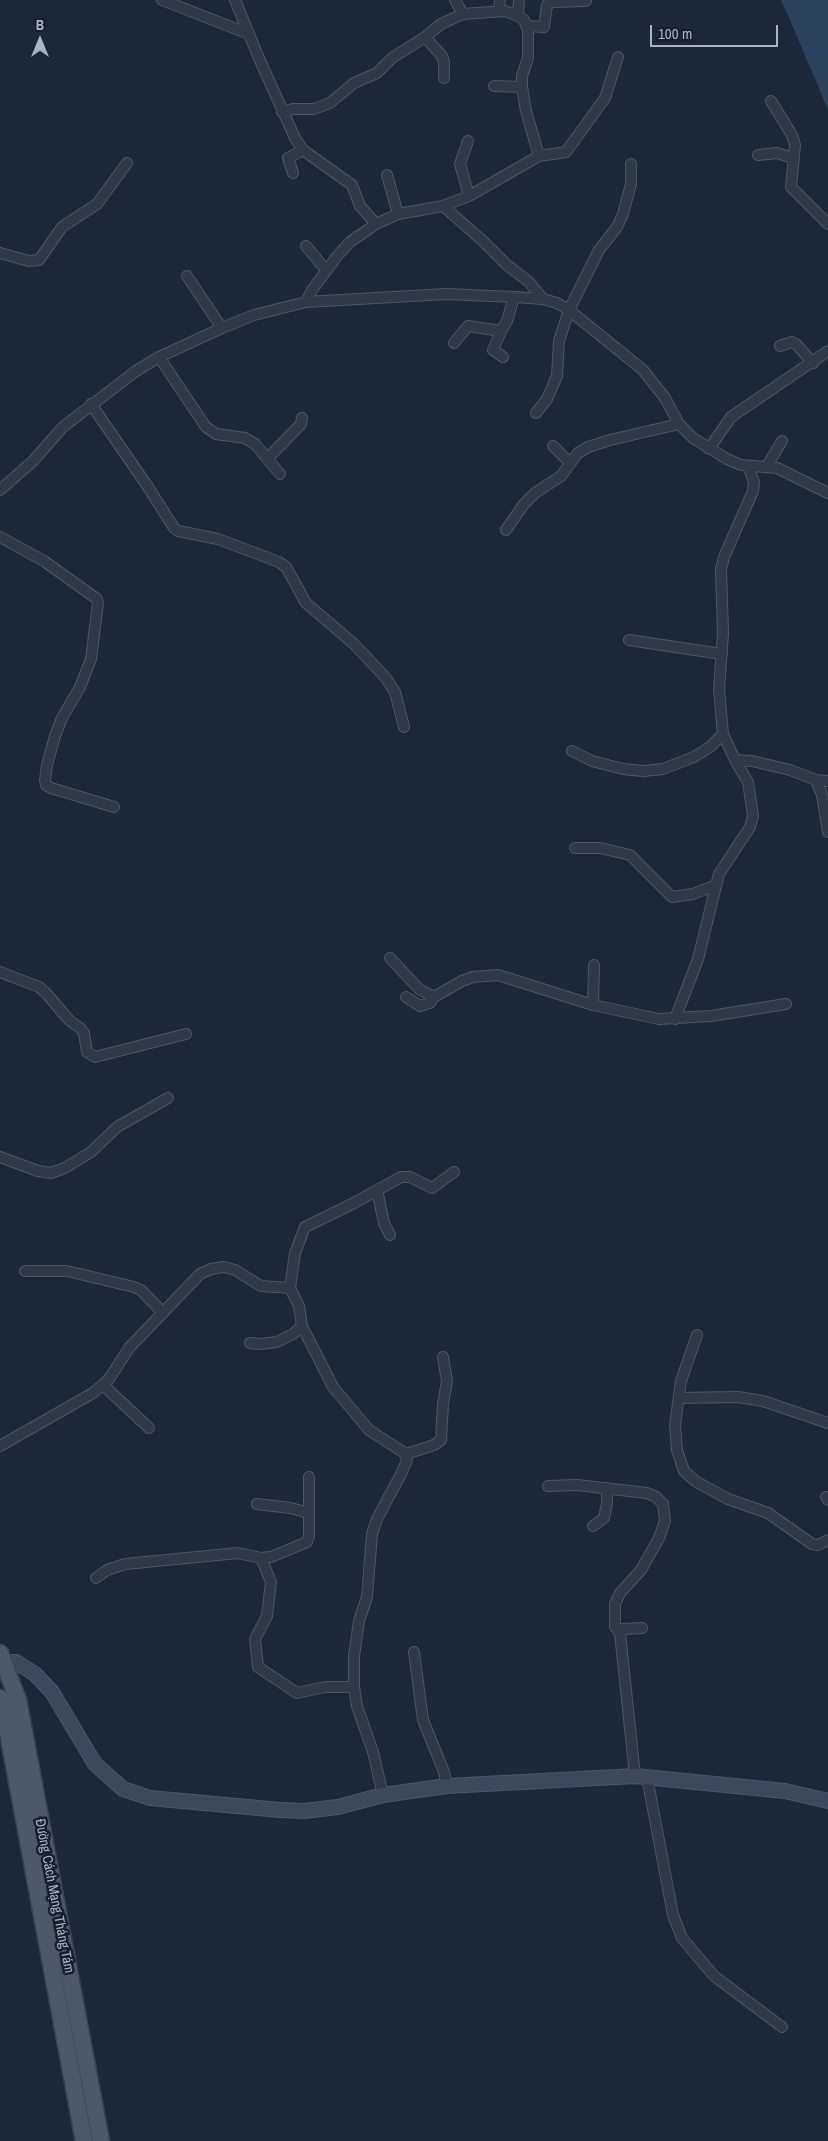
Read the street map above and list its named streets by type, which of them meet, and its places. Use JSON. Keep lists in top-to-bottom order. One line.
{"streets":{"main road":["Đường Cách Mạng Tháng Tám"]},"scale_bar":"100 m","north":"top"}
